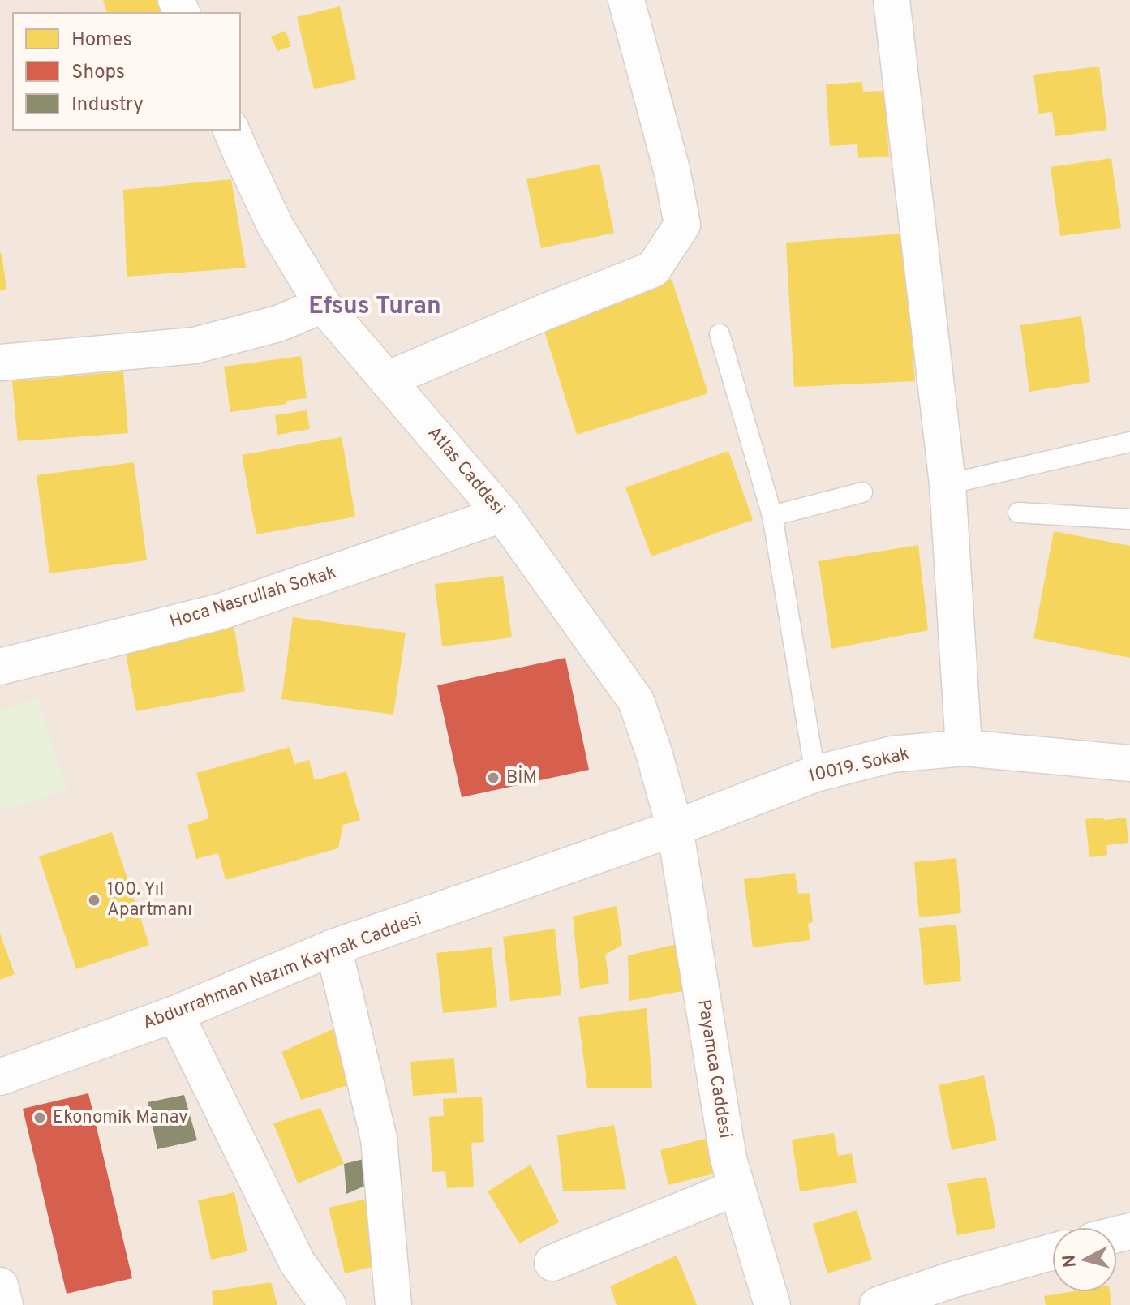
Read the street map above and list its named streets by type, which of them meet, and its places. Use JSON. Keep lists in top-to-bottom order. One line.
{"streets":{"street":["Atlas Caddesi","Hoca Nasrullah Sokak","10019. Sokak","Abdurrahman Nazım Kaynak Caddesi","Payamca Caddesi"]},"crossings":[["Atlas Caddesi","Hoca Nasrullah Sokak"],["Atlas Caddesi","10019. Sokak"],["Atlas Caddesi","Abdurrahman Nazım Kaynak Caddesi"],["Atlas Caddesi","Payamca Caddesi"],["10019. Sokak","Abdurrahman Nazım Kaynak Caddesi"],["10019. Sokak","Payamca Caddesi"],["Abdurrahman Nazım Kaynak Caddesi","Payamca Caddesi"]],"districts":["Efsus Turan"],"places":["BİM","100. Yıl Apartmanı","Ekonomik Manav"],"legend":["Homes","Shops","Industry"],"north":"left"}
